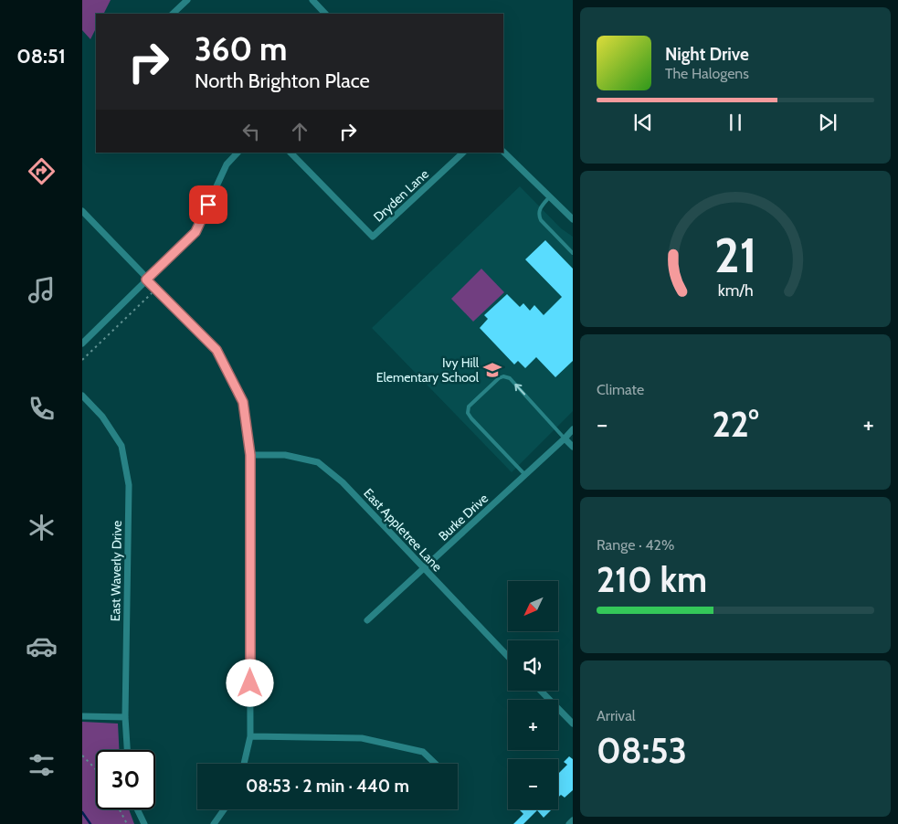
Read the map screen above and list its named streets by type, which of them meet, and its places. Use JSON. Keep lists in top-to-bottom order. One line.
{"streets":{"street":["Dryden Lane","Burke Drive","East Appletree Lane","East Waverly Drive"]},"crossings":[["Burke Drive","East Appletree Lane"]],"places":{"school or university":["Ivy Hill Elementary School"]},"north":"bottom left","page":{"tabs":"08:51","turn":["360 m","North Brighton Place"],"song":["Night Drive","The Halogens"],"tile":["Climate",["Range · 42%","210 km"],["Arrival","08:53"]],"heat":["−","22°","+"],"map_buttons":["+","−"],"limit":"30","trip":"08:53 · 2 min · 440 m","gauge":["21","km/h"]}}
